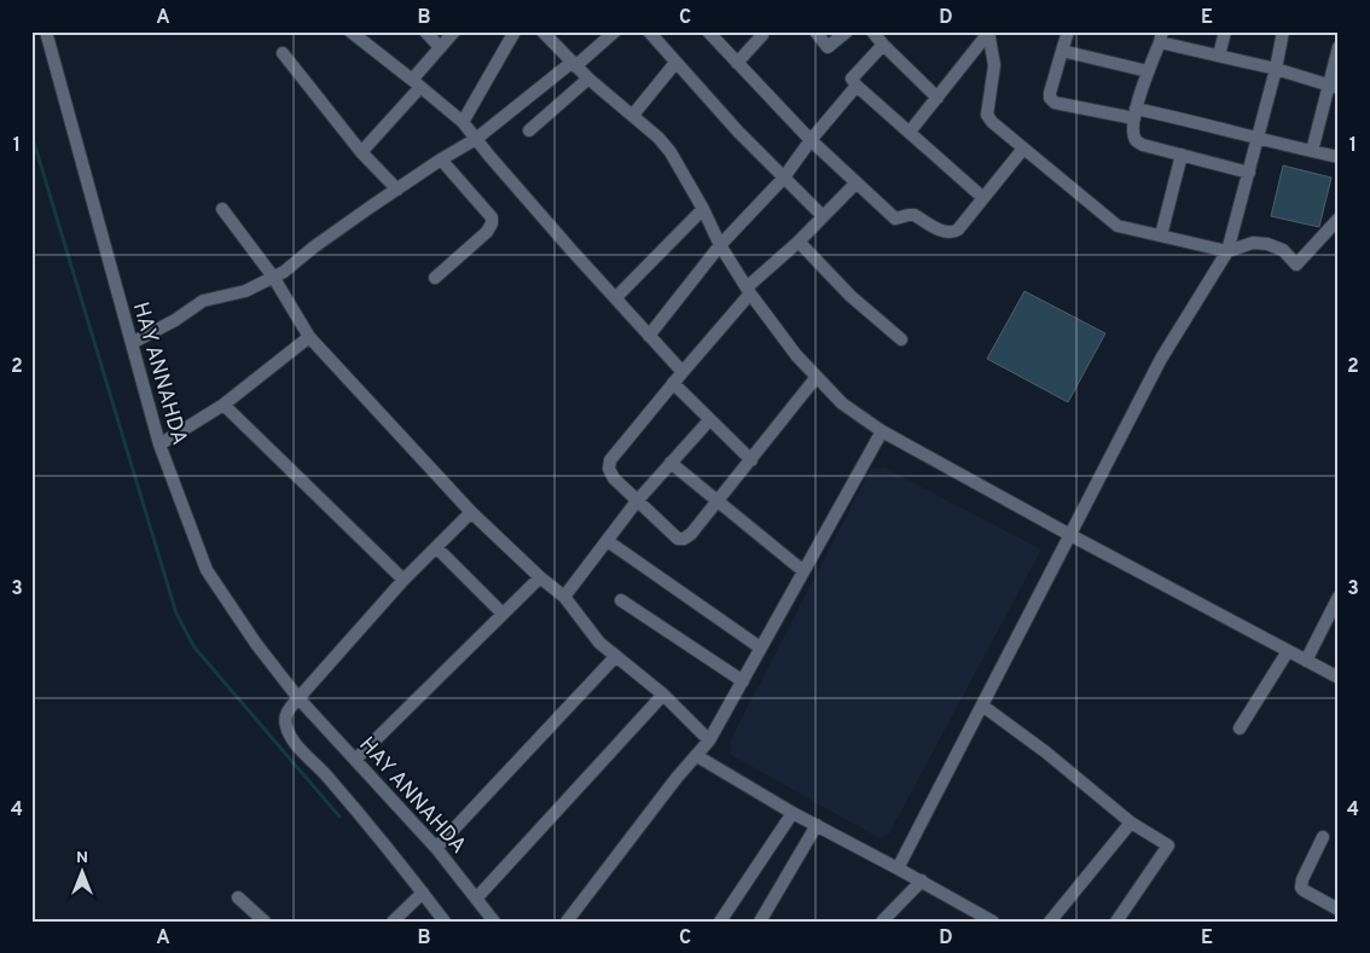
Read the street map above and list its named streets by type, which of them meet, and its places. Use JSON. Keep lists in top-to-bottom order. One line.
{"streets":{"street":["HAY ANNAHDA"]},"north":"top","grid":{"columns":["A","B","C","D","E"],"rows":["1","2","3","4"]}}
